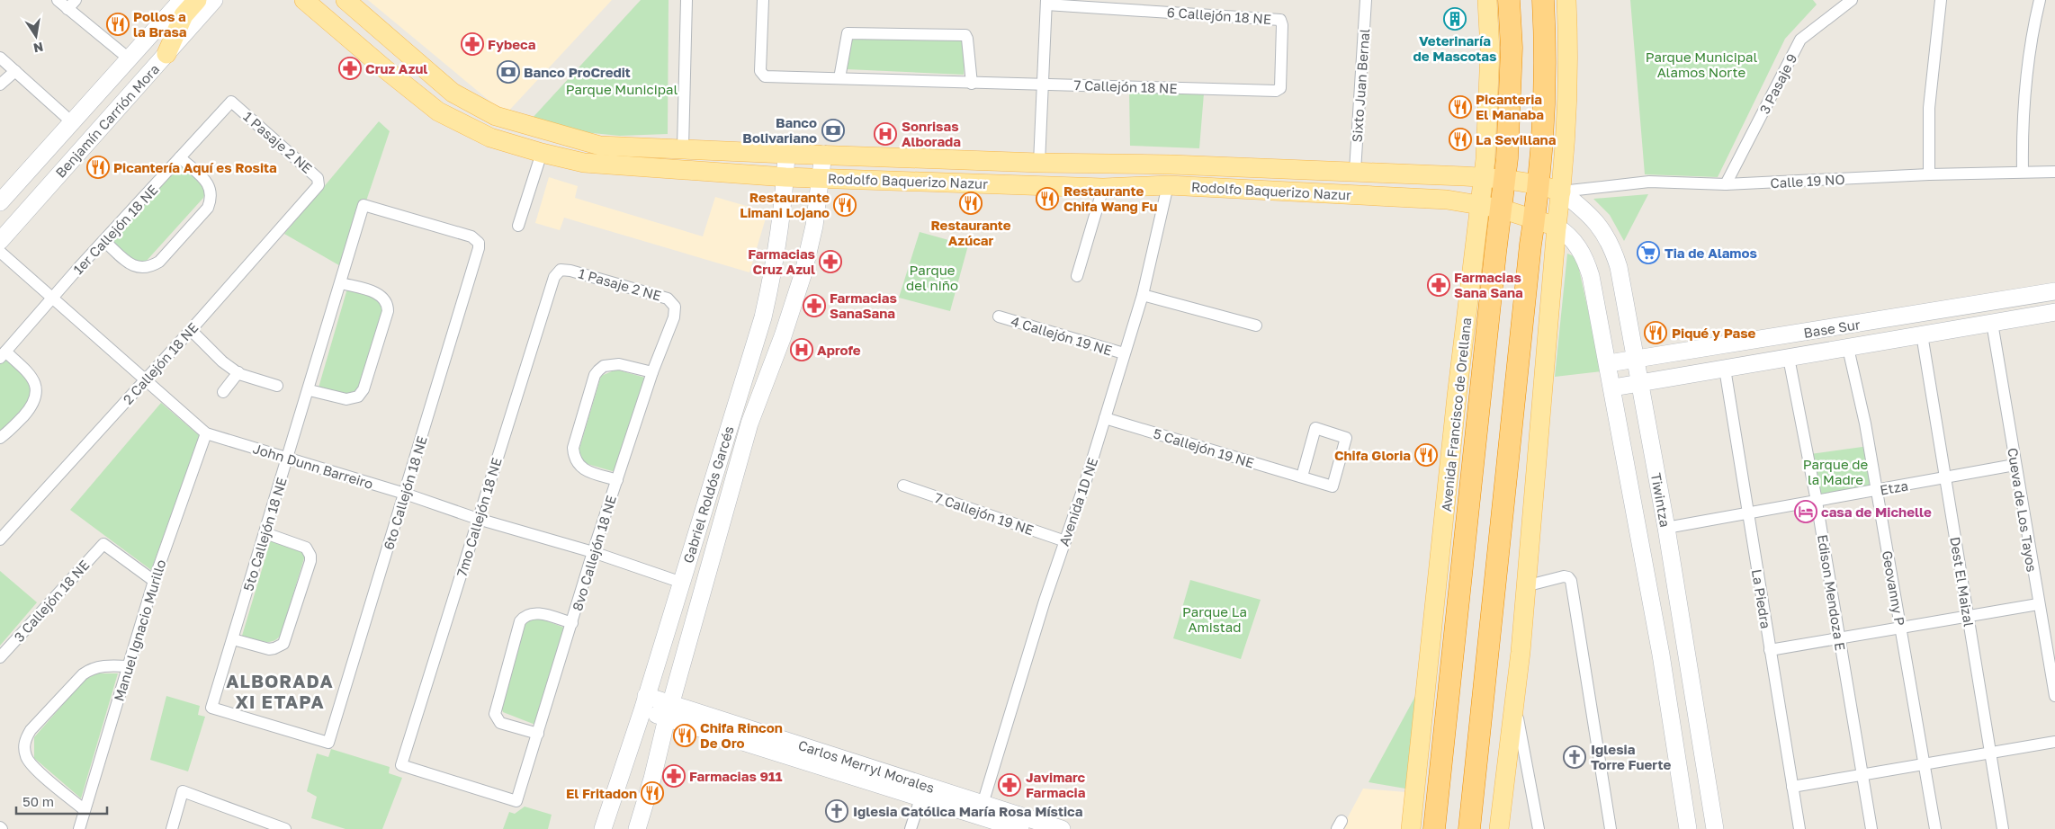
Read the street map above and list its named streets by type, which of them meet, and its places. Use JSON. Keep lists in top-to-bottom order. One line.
{"streets":{"highway":["Avenida Francisco de Orellana"],"main road":["Rodolfo Baquerizo Nazur"],"street":["6 Callejón 18 NE","3 Pasaje 9","Sixto Juan Bernal","7 Callejón 18 NE","Benjamín Carrión Mora","1 Pasaje 2 NE","Calle 19 NO","1er Callejón 18 NE","Base Sur","4 Callejón 19 NE","2 Callejón 18 NE","5 Callejón 19 NE","John Dunn Barreiro","Etza","6to Callejón 18 NE","Gabriel Roldós Garcés","Tiwintza","Avenida 1D NE","Cueva de Los Tayos","7 Callejón 19 NE","7mo Callejón 18 NE","5to Callejón 18 NE","8vo Callejón 18 NE","Dest El Maizal","Geovanny P","Edison Mendoza E","La Piedra","3 Callejón 18 NE","Manuel Ignacio Murillo","Carlos Merryl Morales"]},"crossings":[["6 Callejón 18 NE","7 Callejón 18 NE"],["3 Pasaje 9","Calle 19 NO"],["Sixto Juan Bernal","Rodolfo Baquerizo Nazur"],["1 Pasaje 2 NE","1er Callejón 18 NE"],["1 Pasaje 2 NE","2 Callejón 18 NE"],["1 Pasaje 2 NE","7mo Callejón 18 NE"],["1 Pasaje 2 NE","8vo Callejón 18 NE"],["Rodolfo Baquerizo Nazur","Calle 19 NO"],["Rodolfo Baquerizo Nazur","Avenida Francisco de Orellana"],["Rodolfo Baquerizo Nazur","Gabriel Roldós Garcés"],["Rodolfo Baquerizo Nazur","Tiwintza"],["Rodolfo Baquerizo Nazur","Avenida 1D NE"],["Calle 19 NO","Tiwintza"],["1er Callejón 18 NE","John Dunn Barreiro"],["Base Sur","Tiwintza"],["Base Sur","Cueva de Los Tayos"],["Base Sur","Dest El Maizal"],["Base Sur","Geovanny P"],["Base Sur","Edison Mendoza E"],["Base Sur","La Piedra"],["4 Callejón 19 NE","Avenida 1D NE"],["2 Callejón 18 NE","John Dunn Barreiro"],["5 Callejón 19 NE","Avenida 1D NE"],["John Dunn Barreiro","6to Callejón 18 NE"],["John Dunn Barreiro","Gabriel Roldós Garcés"],["John Dunn Barreiro","7mo Callejón 18 NE"],["John Dunn Barreiro","5to Callejón 18 NE"],["John Dunn Barreiro","8vo Callejón 18 NE"],["John Dunn Barreiro","Manuel Ignacio Murillo"],["Etza","Tiwintza"],["Etza","Cueva de Los Tayos"],["Etza","Dest El Maizal"],["Etza","Geovanny P"],["Etza","Edison Mendoza E"],["Etza","La Piedra"],["6to Callejón 18 NE","5to Callejón 18 NE"],["Gabriel Roldós Garcés","Carlos Merryl Morales"],["Avenida 1D NE","7 Callejón 19 NE"],["Avenida 1D NE","Carlos Merryl Morales"],["7mo Callejón 18 NE","8vo Callejón 18 NE"],["3 Callejón 18 NE","Manuel Ignacio Murillo"]],"districts":["ALBORADA XI ETAPA"],"parks":["Parque Municipal Alamos Norte","Parque Municipal","Parque del niño","Parque de la Madre","Parque La Amistad"],"places":{"building":["Veterinaría de Mascotas"],"restaurant":["Pollos a la Brasa","Picanteria El Manaba","La Sevillana","Picantería Aquí es Rosita","Restaurante Chifa Wang Fu","Restaurante Azúcar","Restaurante Limani Lojano","Piqué y Pase","Chifa Gloria","Chifa Rincon De Oro","El Fritadon"],"pharmacy":["Fybeca","Cruz Azul","Farmacias Cruz Azul","Farmacias Sana Sana","Farmacias SanaSana","Farmacias 911","Javimarc Farmacia"],"bank":["Banco ProCredit","Banco Bolivariano"],"hospital":["Sonrisas Alborada","Aprofe"],"supermarket":["Tia de Alamos"],"hotel":["casa de Michelle"],"church":["Iglesia Torre Fuerte","Iglesia Católica María Rosa Mística"]},"scale_bar":"50 m","north":"bottom"}
